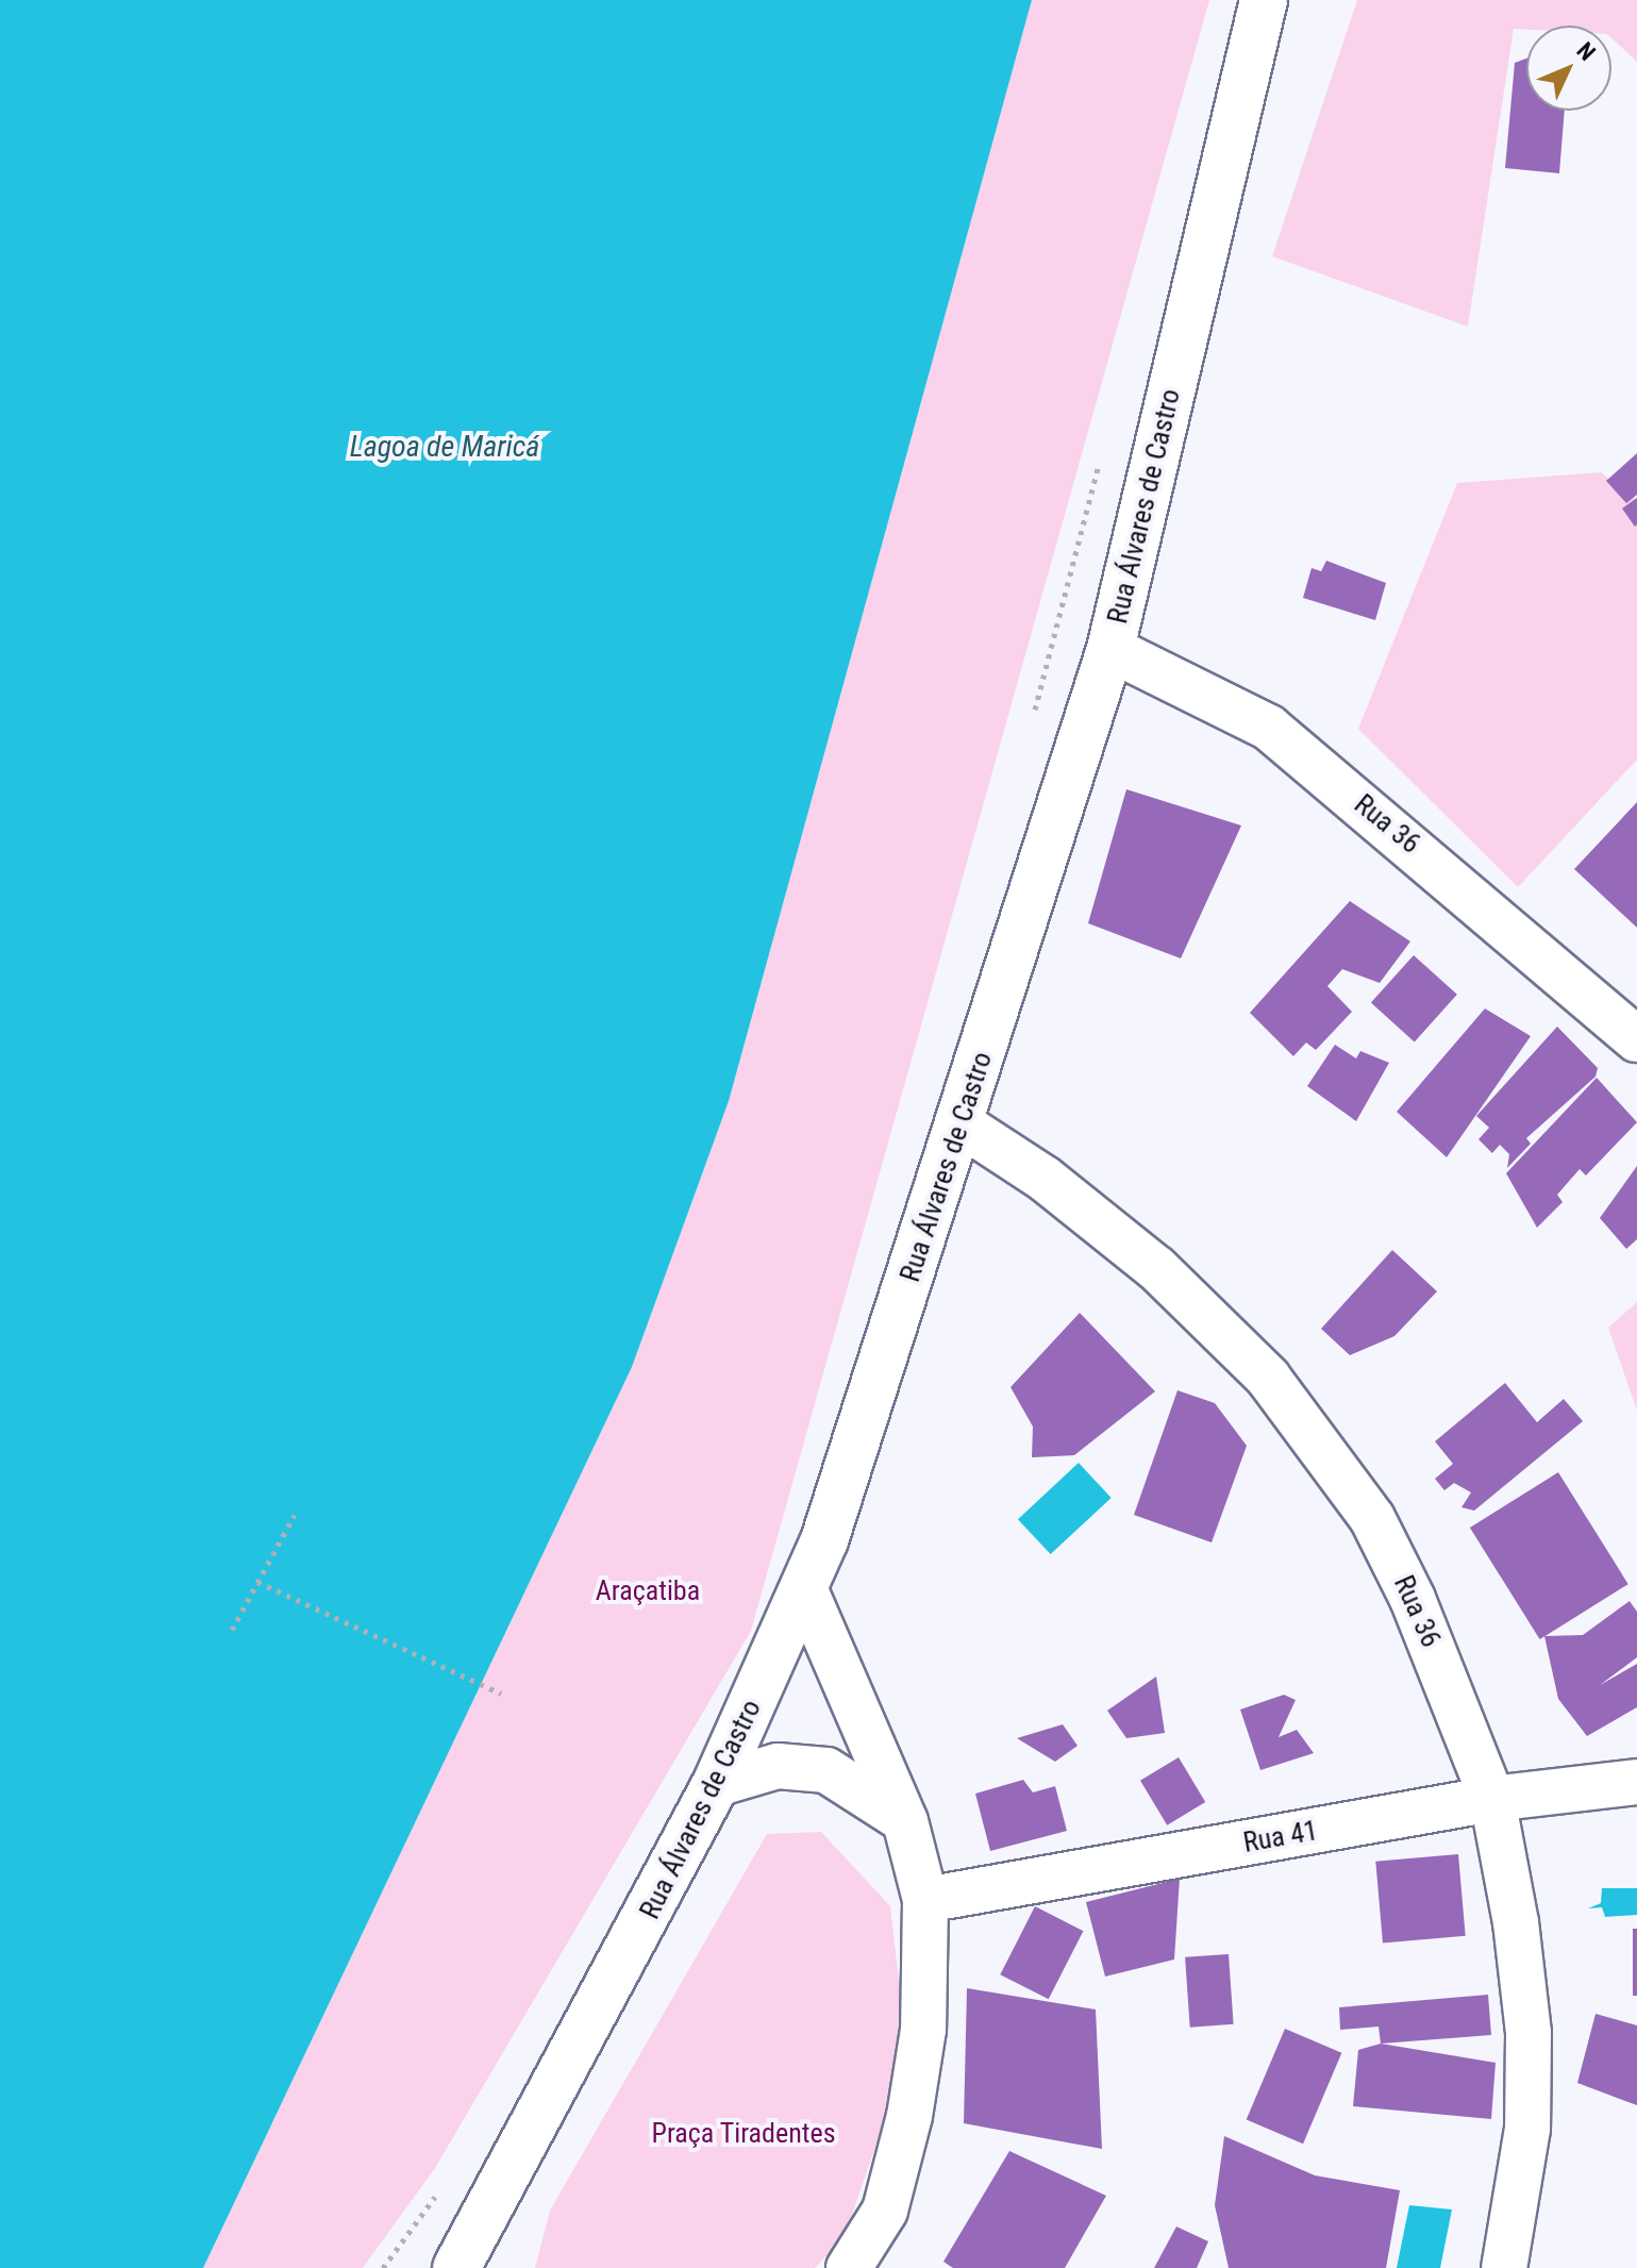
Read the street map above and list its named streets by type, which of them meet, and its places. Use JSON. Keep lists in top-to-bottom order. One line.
{"streets":{"street":["Rua Álvares de Castro","Rua 36","Rua 41"]},"crossings":[["Rua Álvares de Castro","Rua 36"],["Rua 36","Rua 41"]],"water":["Lagoa de Maricá"],"parks":["Araçatiba","Praça Tiradentes"],"north":"top right"}
